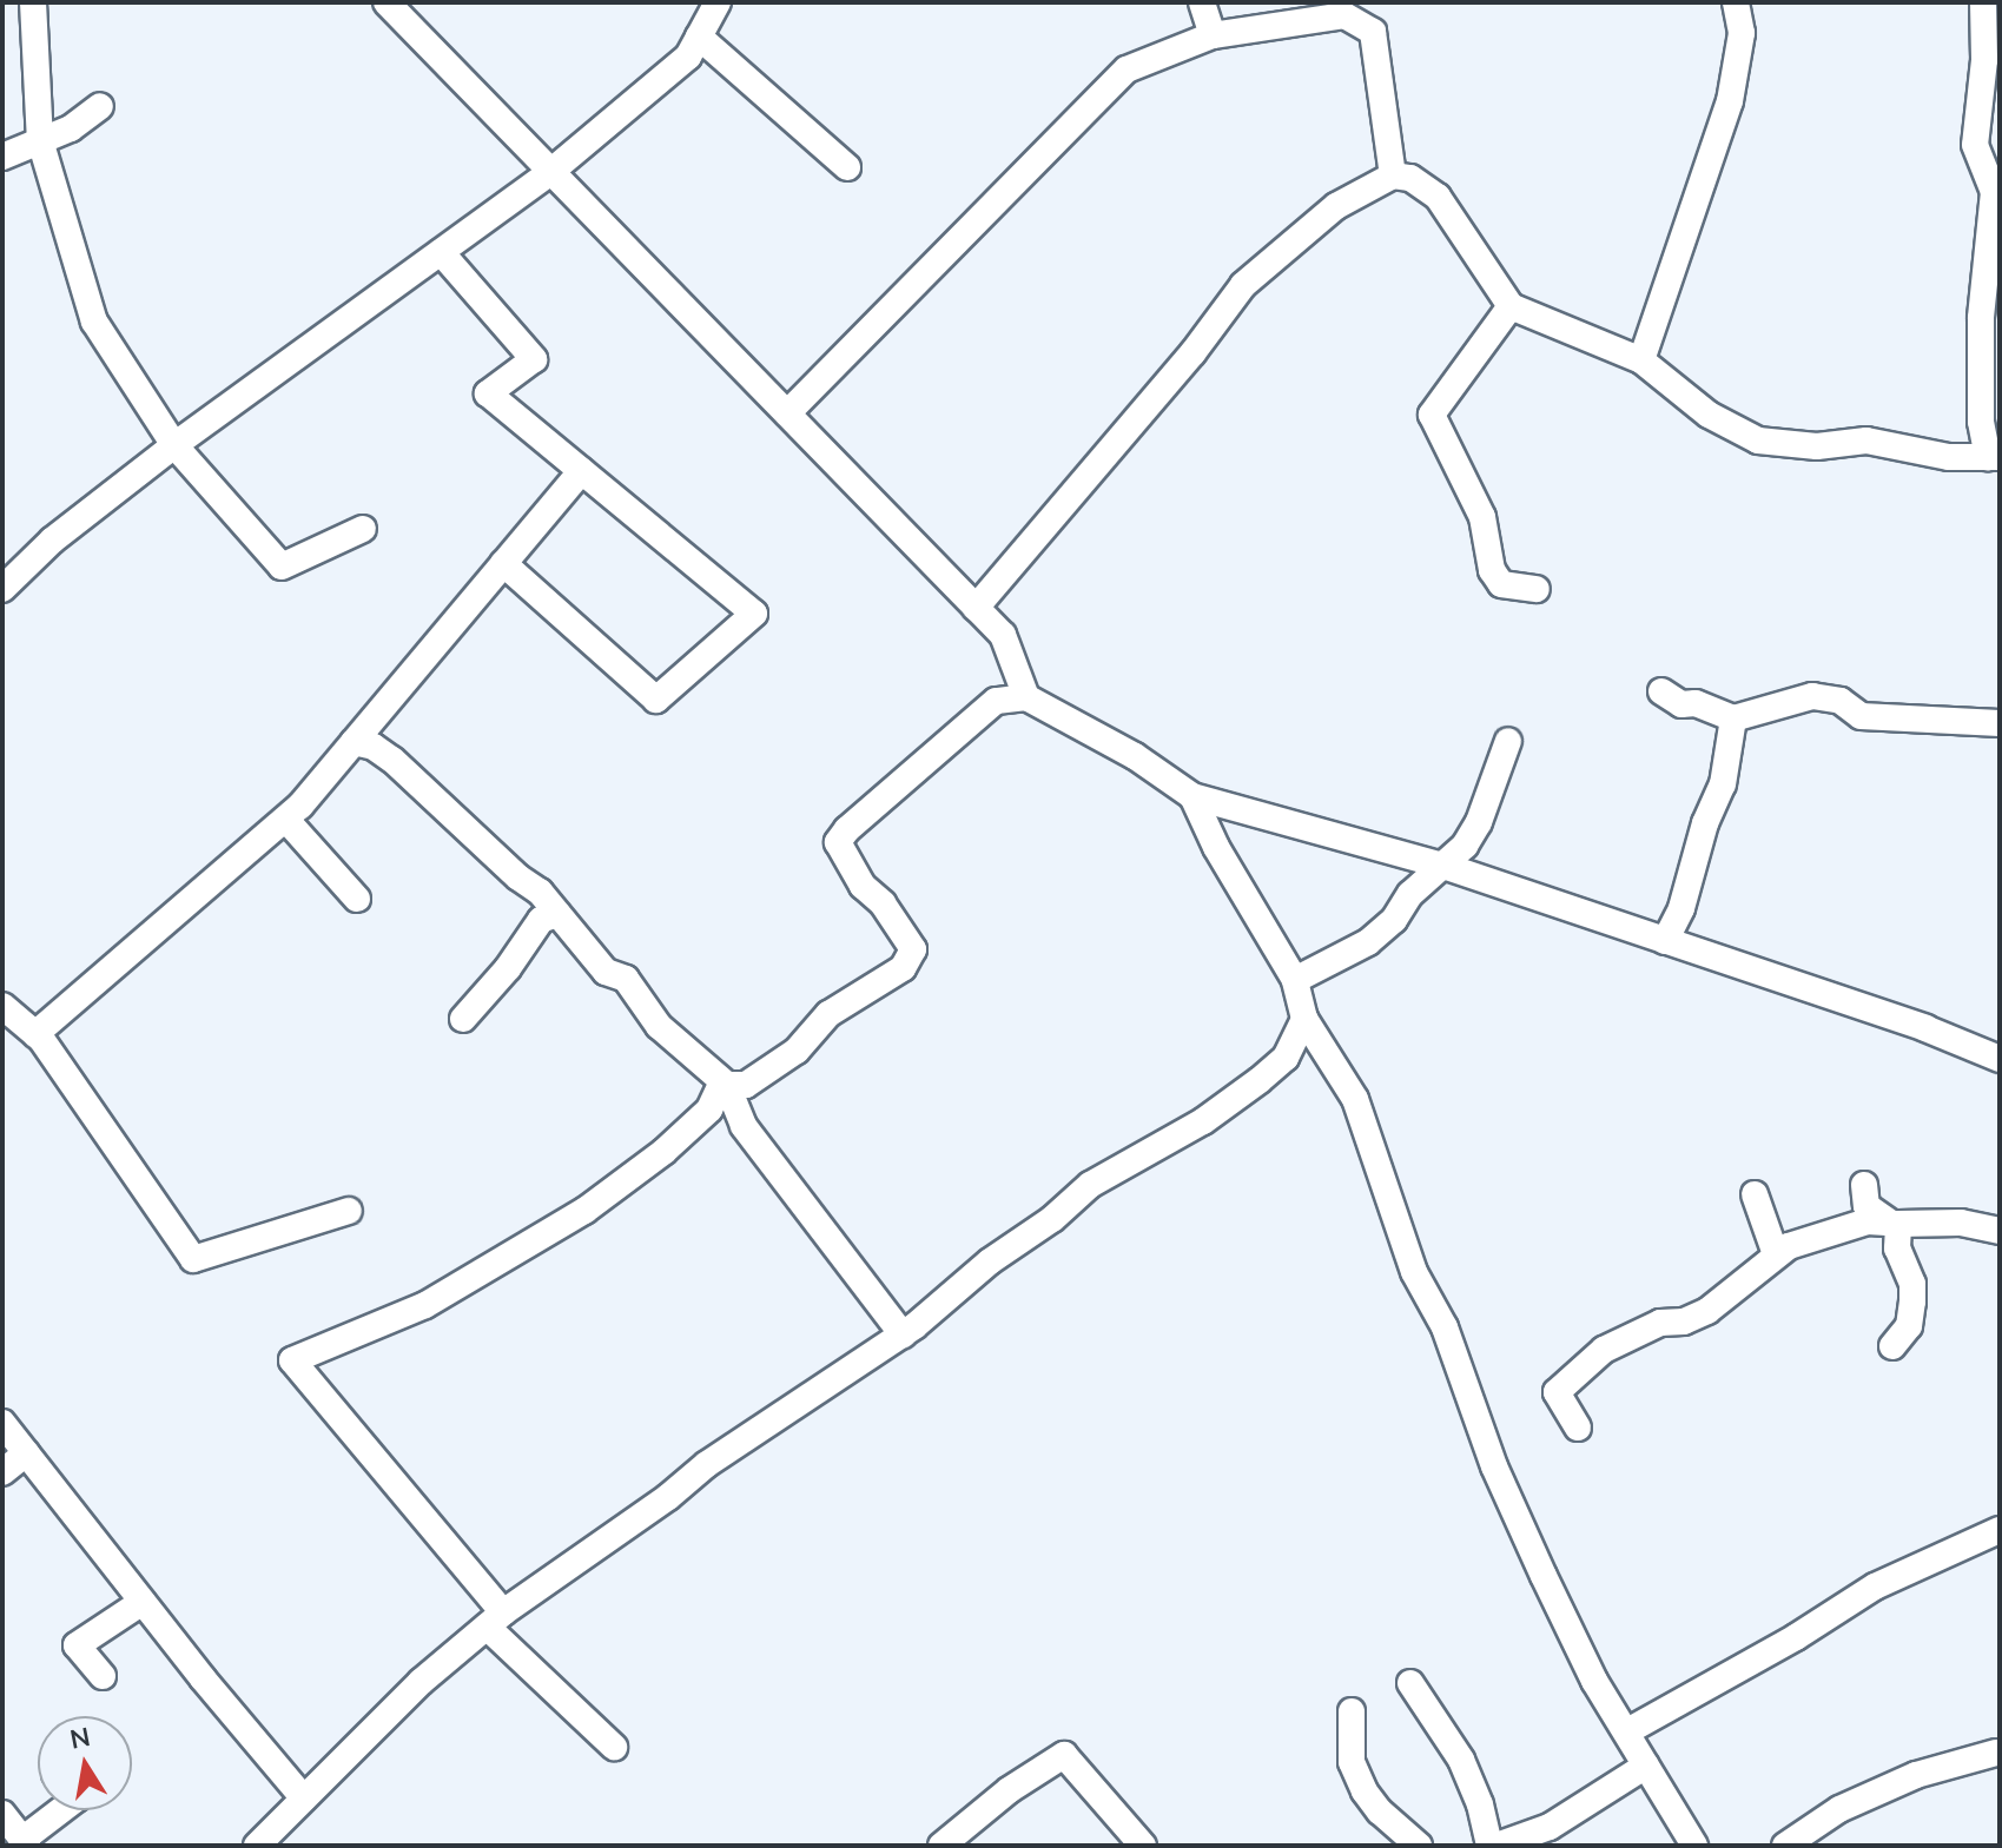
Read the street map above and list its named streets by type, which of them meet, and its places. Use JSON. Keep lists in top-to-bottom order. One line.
{"north":"top"}
